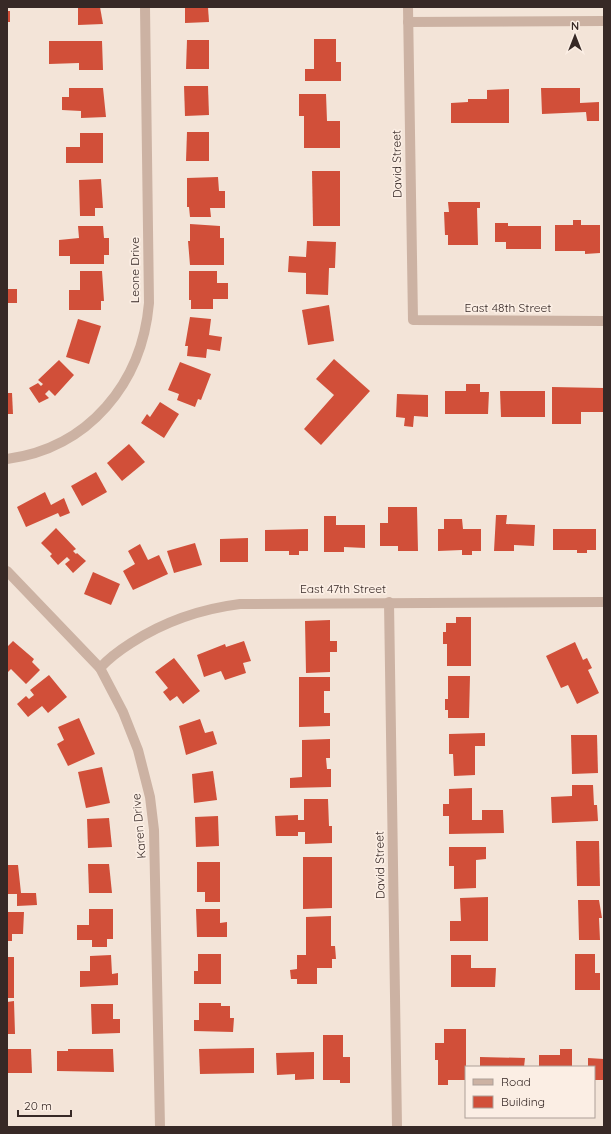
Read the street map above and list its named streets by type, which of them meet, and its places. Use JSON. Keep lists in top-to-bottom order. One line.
{"streets":{"street":["David Street","Leone Drive","East 48th Street","East 47th Street","Karen Drive"]},"crossings":[["David Street","East 48th Street"],["David Street","East 47th Street"],["East 47th Street","Karen Drive"]],"legend":["Road","Building"],"scale_bar":"20 m","north":"top"}
